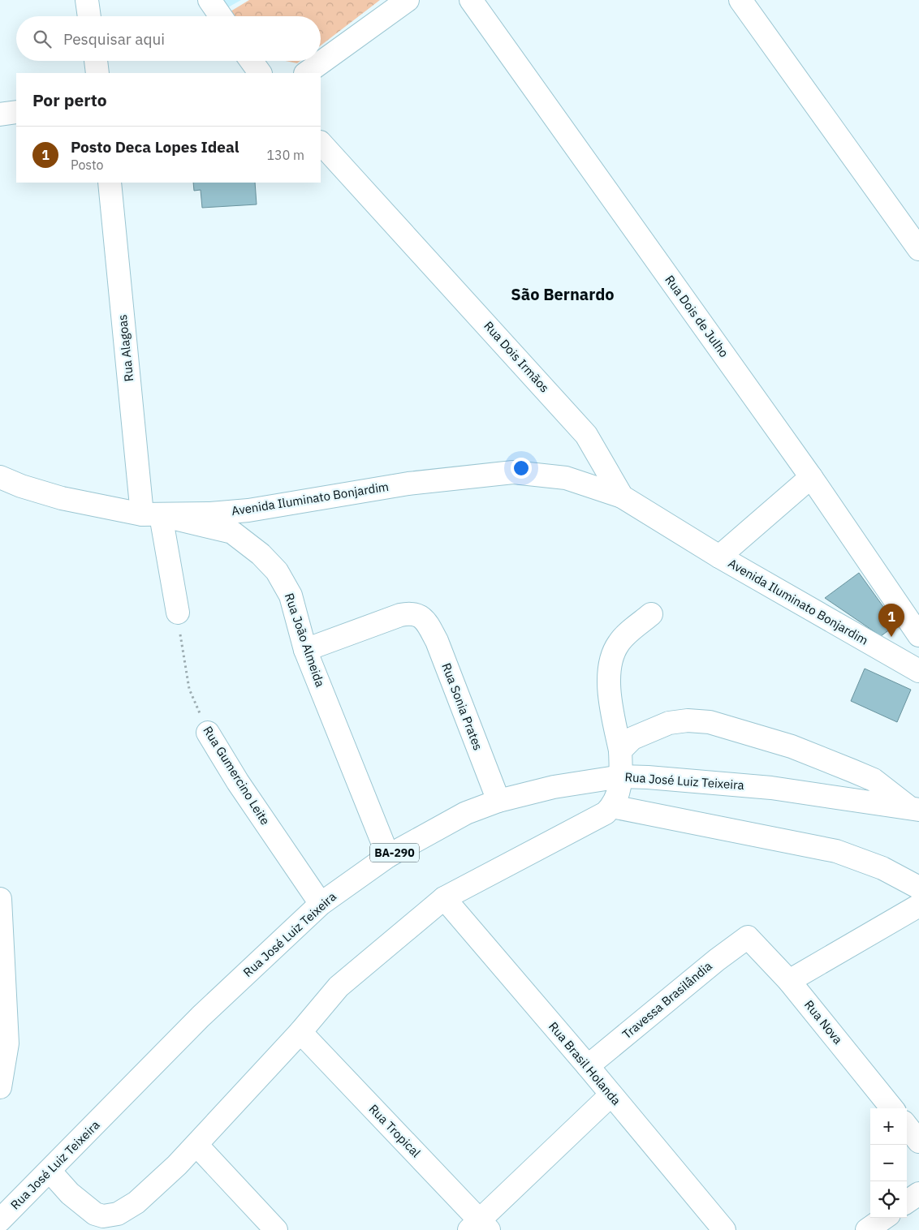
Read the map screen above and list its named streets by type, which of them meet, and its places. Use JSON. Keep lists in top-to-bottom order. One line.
{"streets":{"street":["Rua Dois de Julho","Rua Alagoas","Rua Dois Irmãos","Avenida Iluminato Bonjardim","Rua João Almeida","Rua Sonia Prates","Rua Gumercino Leite","Rua José Luiz Teixeira","BA-290","Travessa Brasilândia","Rua Nova","Rua Brasil Holanda","Rua Tropical"]},"crossings":[["Rua Dois de Julho","Avenida Iluminato Bonjardim"],["Rua Alagoas","Avenida Iluminato Bonjardim"],["Rua Alagoas","Rua João Almeida"],["Rua Dois Irmãos","Avenida Iluminato Bonjardim"],["Avenida Iluminato Bonjardim","Rua João Almeida"],["Rua João Almeida","Rua Sonia Prates"],["Rua João Almeida","Rua José Luiz Teixeira"],["Rua Sonia Prates","Rua José Luiz Teixeira"],["Rua Gumercino Leite","Rua José Luiz Teixeira"],["Travessa Brasilândia","Rua Nova"],["Travessa Brasilândia","Rua Brasil Holanda"]],"districts":["São Bernardo"],"page":{"search":"Pesquisar aqui","heading":"Por perto","list":[{"mark":"1","name":"Posto Deca Lopes Ideal","note":"Posto","value":"130 m"}],"pins":"1","map_buttons":["+","−"]}}
